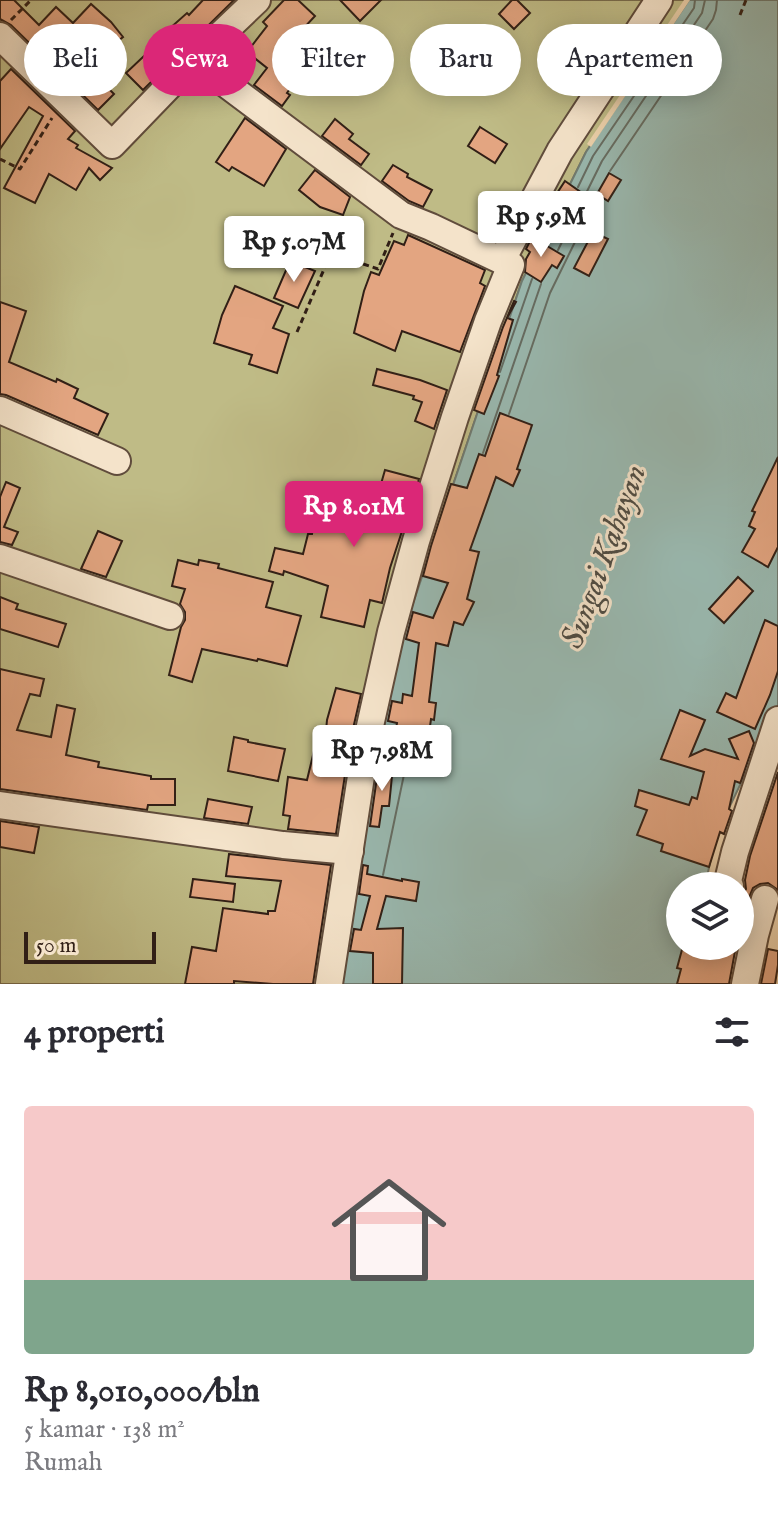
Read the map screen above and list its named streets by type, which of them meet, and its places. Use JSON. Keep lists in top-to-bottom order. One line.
{"water":["Sungai Kahayan"],"scale_bar":"50 m","page":{"chip":["Beli","Sewa","Filter","Baru","Apartemen"],"price":["Rp 5.9M","Rp 5.07M","Rp 8.01M","Rp 7.98M"],"scale":"50 m","heading":"4 properti","list":[{"name":"Rp 8,010,000/bln","note":"5 kamar · 138 m² · Rumah"}]}}
